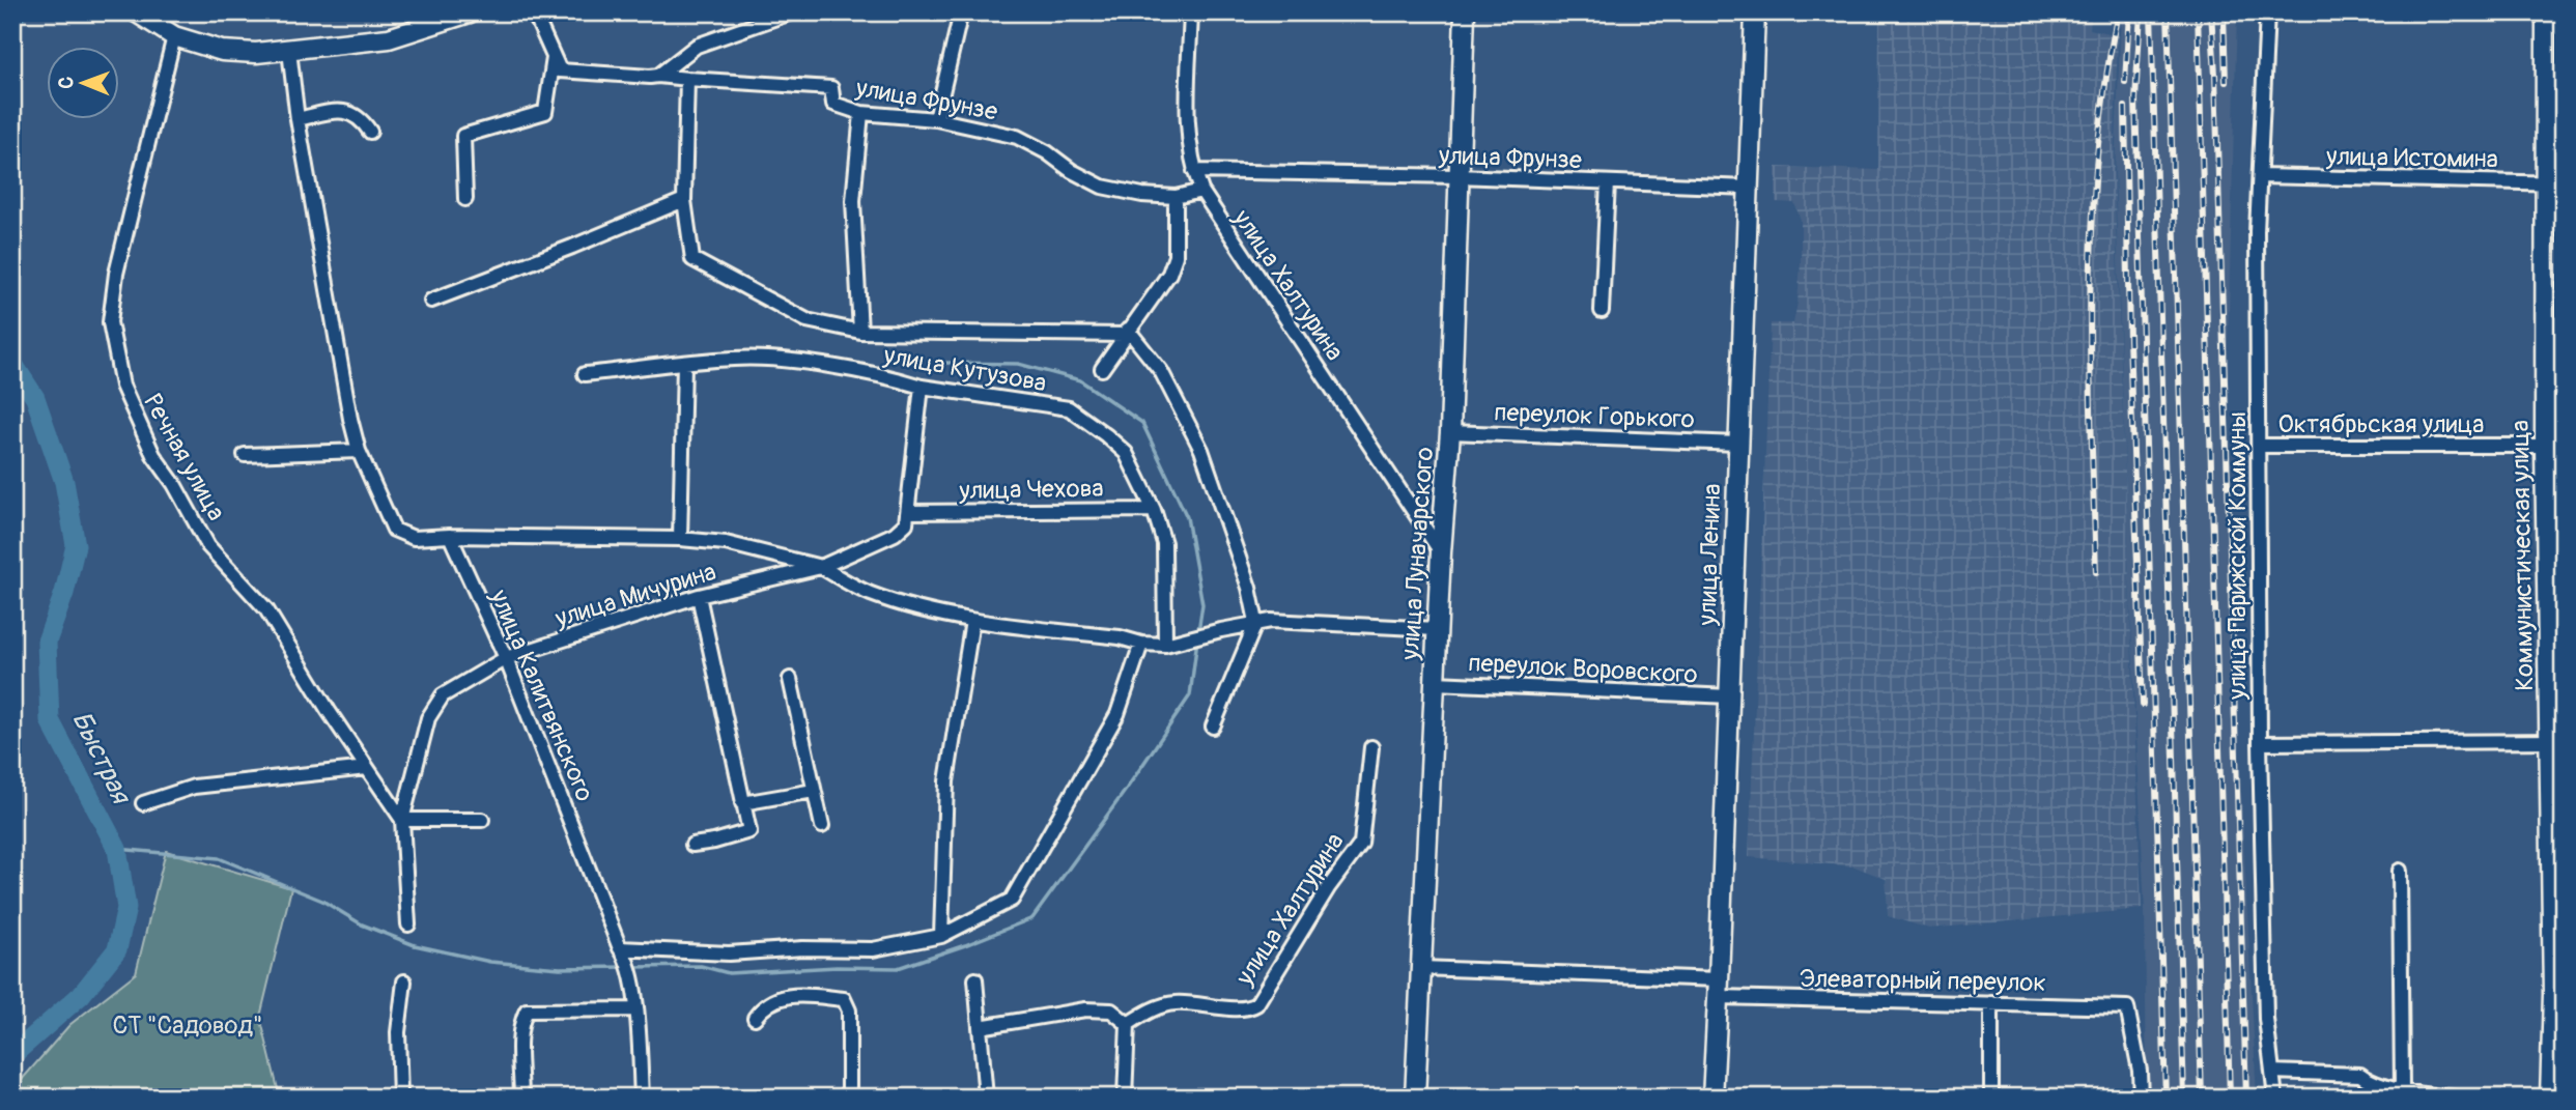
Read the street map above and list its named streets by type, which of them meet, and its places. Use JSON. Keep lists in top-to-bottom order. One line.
{"streets":{"main road":["улица Луначарского","улица Ленина","Коммунистическая улица"],"street":["улица Фрунзе","улица Истомина","улица Халтурина","улица Кутузова","переулок Горького","Октябрьская улица","Речная улица","улица Чехова","улица Парижской Коммуны","улица Мичурина","переулок Воровского","улица Калитвянского","Элеваторный переулок"]},"crossings":[["улица Фрунзе","улица Халтурина"],["улица Фрунзе","улица Кутузова"],["улица Фрунзе","улица Луначарского"],["улица Фрунзе","улица Ленина"],["улица Истомина","улица Парижской Коммуны"],["улица Истомина","Коммунистическая улица"],["улица Халтурина","улица Луначарского"],["улица Кутузова","улица Чехова"],["переулок Горького","улица Луначарского"],["переулок Горького","улица Ленина"],["Октябрьская улица","улица Парижской Коммуны"],["Октябрьская улица","Коммунистическая улица"],["Речная улица","улица Мичурина"],["улица Луначарского","переулок Воровского"],["улица Луначарского","Элеваторный переулок"],["улица Ленина","переулок Воровского"],["улица Ленина","Элеваторный переулок"],["улица Мичурина","улица Калитвянского"]],"water":["Быстрая"],"parks":["СТ \"Садовод\""],"north":"left"}
